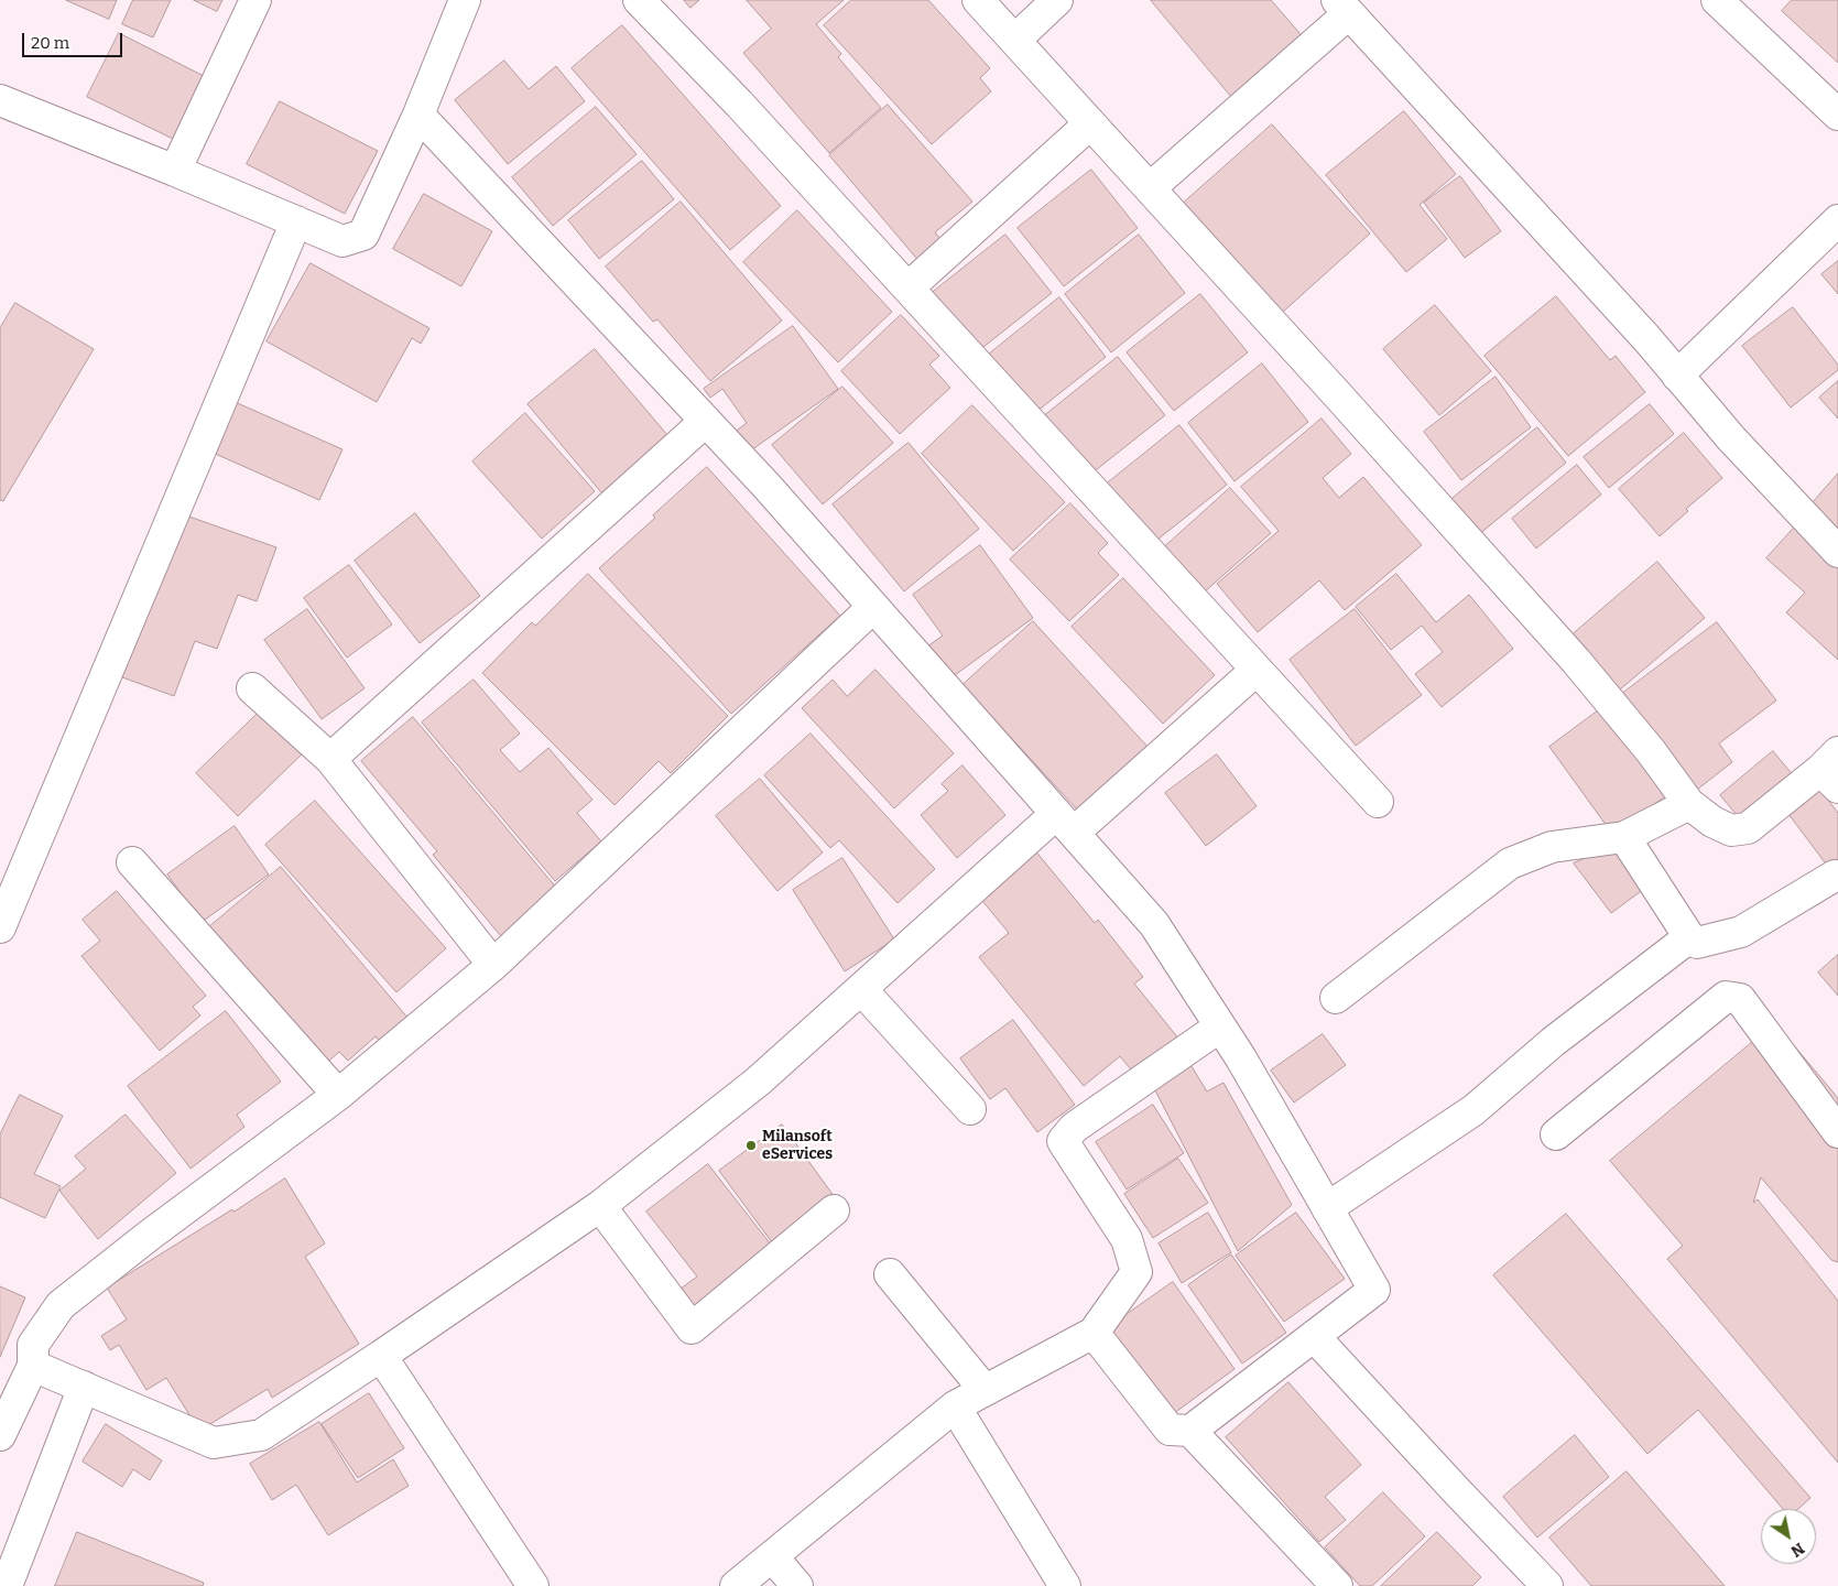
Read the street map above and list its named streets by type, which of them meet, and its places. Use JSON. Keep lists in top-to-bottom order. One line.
{"places":["Milansoft eServices"],"scale_bar":"20 m","north":"bottom right"}
